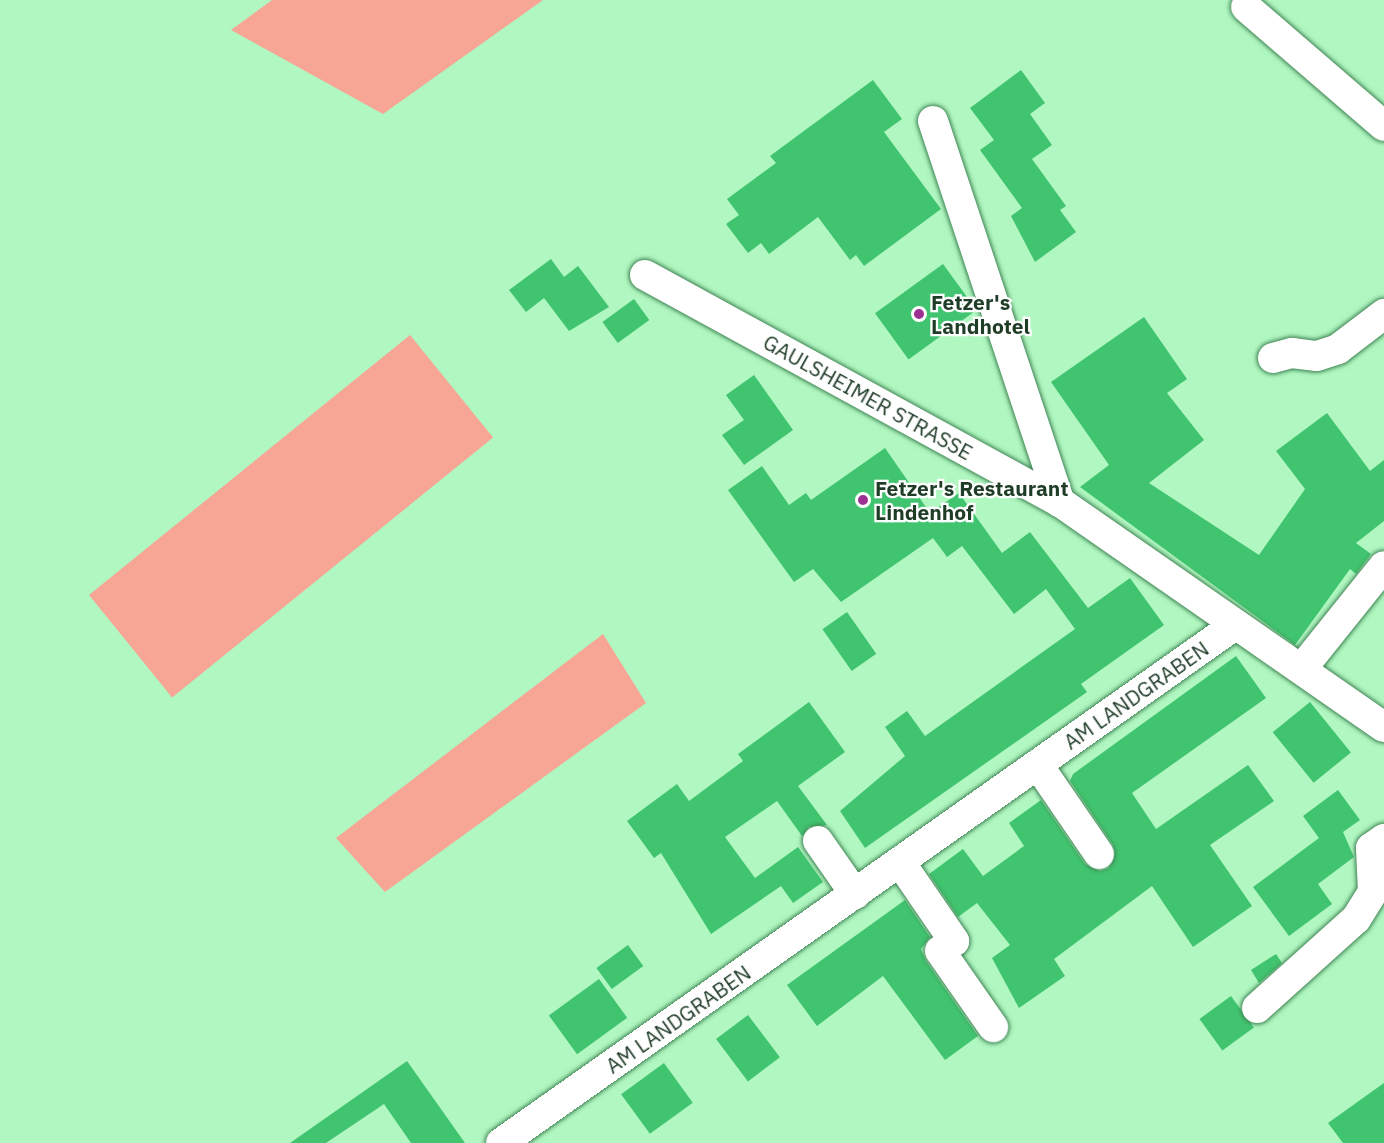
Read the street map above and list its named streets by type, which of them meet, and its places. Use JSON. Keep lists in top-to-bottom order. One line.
{"streets":{"street":["GAULSHEIMER STRASSE","AM LANDGRABEN"]},"crossings":[["GAULSHEIMER STRASSE","AM LANDGRABEN"]],"places":["Fetzer's Landhotel","Fetzer's Restaurant Lindenhof"]}
